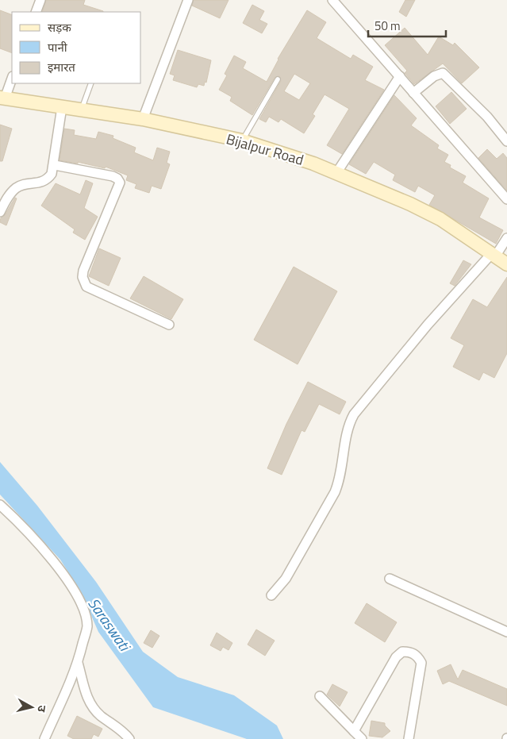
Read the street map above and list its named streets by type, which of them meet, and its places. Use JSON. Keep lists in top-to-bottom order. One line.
{"streets":{"main road":["Bijalpur Road"]},"water":["Saraswati"],"legend":["सड़क","पानी","इमारत"],"scale_bar":"50 m","north":"right"}
